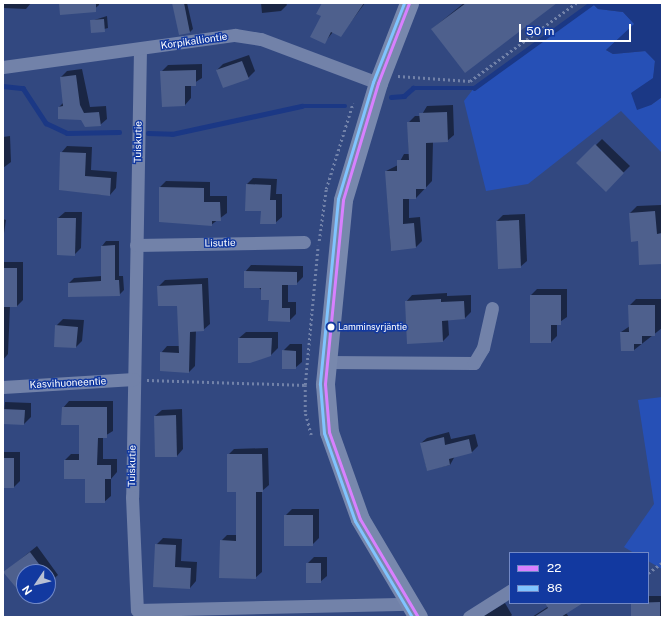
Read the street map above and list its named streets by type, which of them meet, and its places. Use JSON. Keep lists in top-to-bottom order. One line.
{"streets":{"street":["Korpikalliontie","Tuiskutie","Lisutie","Kasvihuoneentie"]},"crossings":[["Korpikalliontie","Tuiskutie"],["Tuiskutie","Lisutie"],["Tuiskutie","Kasvihuoneentie"]],"places":["Lamminsyrjäntie"],"lines":["transit line 22","transit line 86"],"legend":["22","86"],"scale_bar":"50 m","north":"bottom left"}
